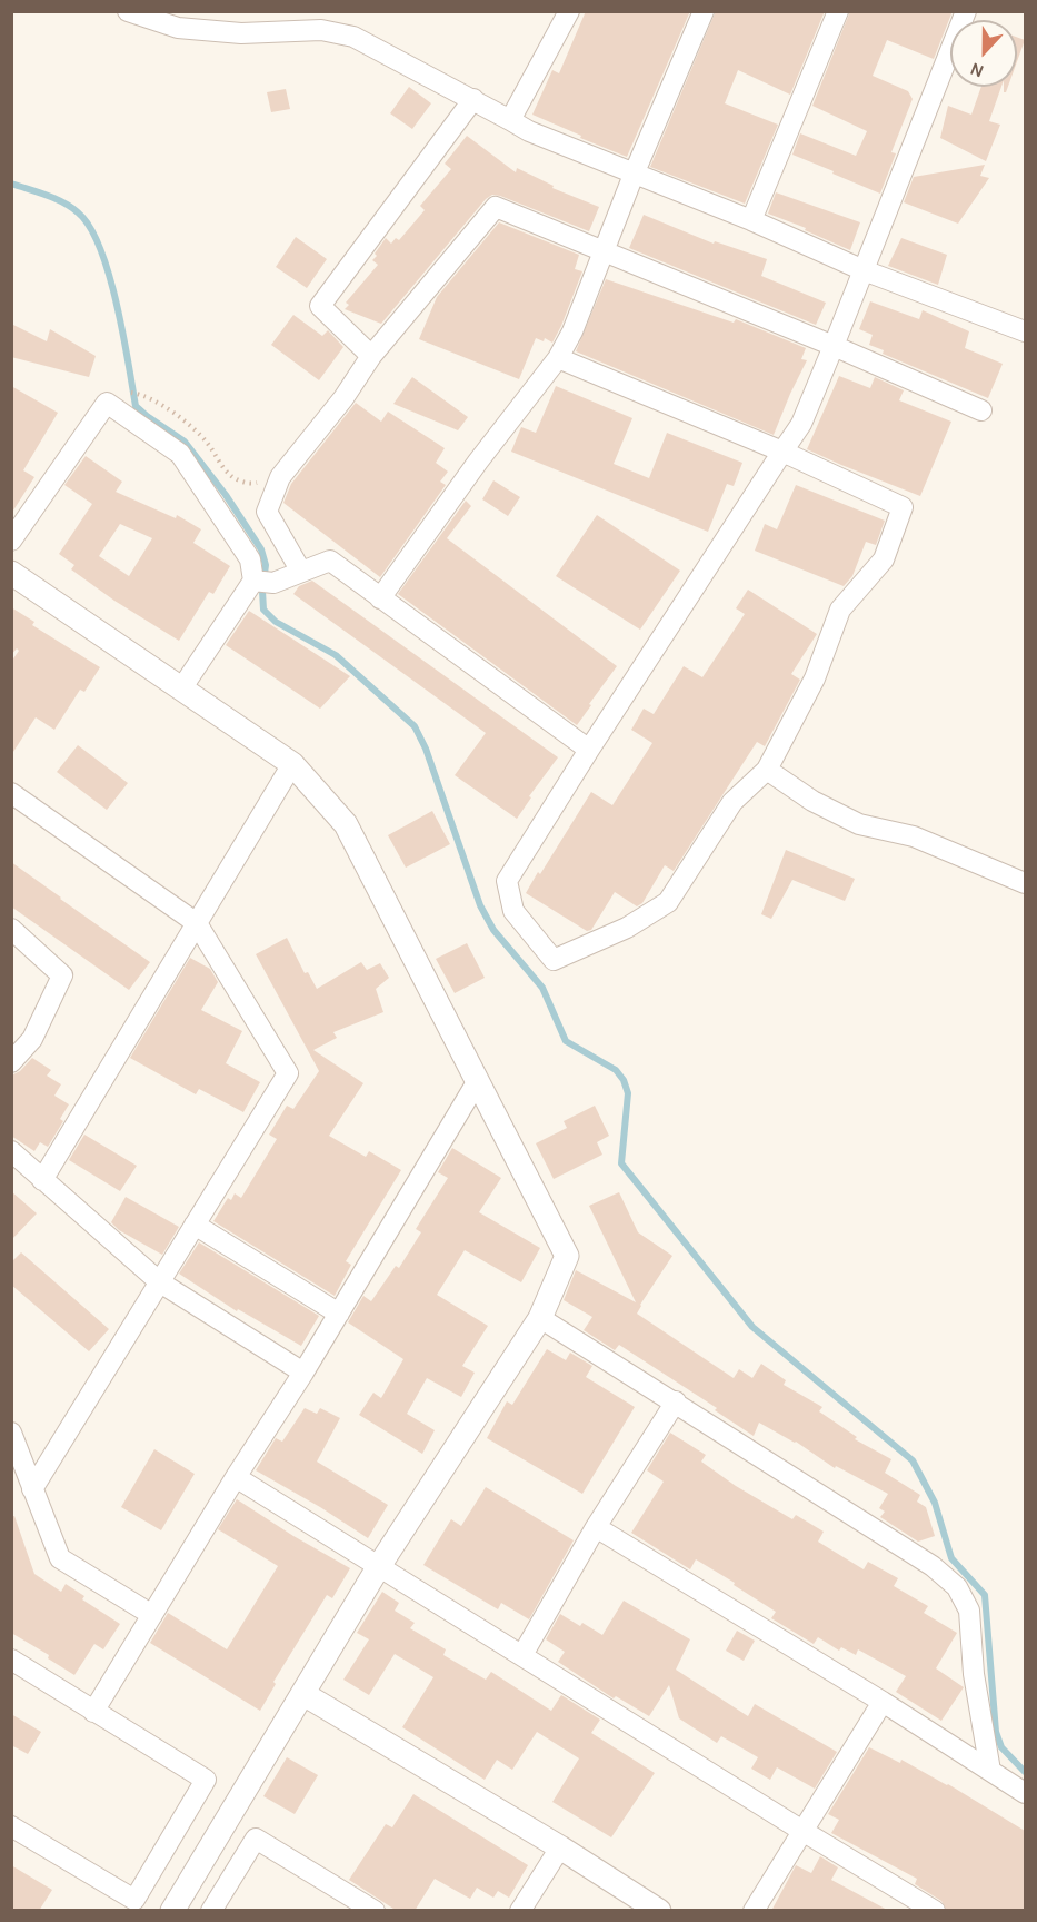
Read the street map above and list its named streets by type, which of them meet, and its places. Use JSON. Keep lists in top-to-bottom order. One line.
{"north":"bottom"}
